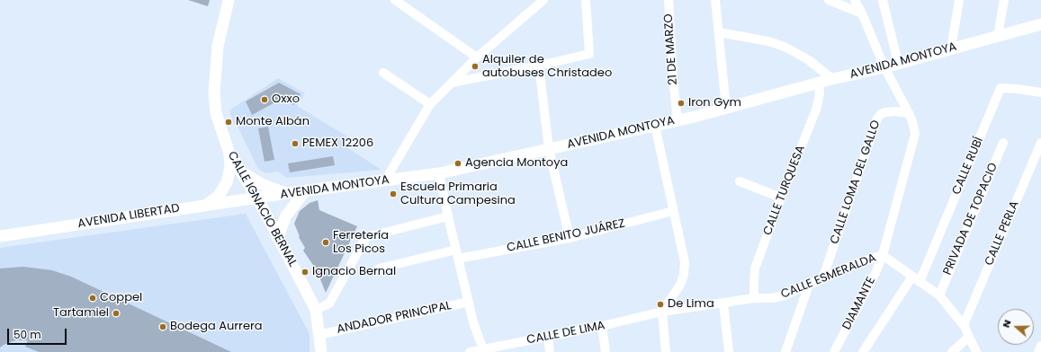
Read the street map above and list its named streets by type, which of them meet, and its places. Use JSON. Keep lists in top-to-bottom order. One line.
{"streets":{"main road":["AVENIDA MONTOYA","CALLE IGNACIO BERNAL","AVENIDA LIBERTAD"],"street":["21 DE MARZO","CALLE RUBÍ","CALLE LOMA DEL GALLO","CALLE TURQUESA","PRIVADA DE TOPACIO","CALLE PERLA","CALLE BENITO JUÁREZ","CALLE ESMERALDA","DIAMANTE","ANDADOR PRINCIPAL","CALLE DE LIMA"]},"crossings":[["21 DE MARZO","AVENIDA MONTOYA"],["AVENIDA MONTOYA","CALLE TURQUESA"],["AVENIDA MONTOYA","CALLE IGNACIO BERNAL"],["AVENIDA MONTOYA","AVENIDA LIBERTAD"],["AVENIDA MONTOYA","CALLE ESMERALDA"],["CALLE LOMA DEL GALLO","CALLE ESMERALDA"],["CALLE TURQUESA","CALLE ESMERALDA"],["CALLE IGNACIO BERNAL","AVENIDA LIBERTAD"],["CALLE IGNACIO BERNAL","ANDADOR PRINCIPAL"],["CALLE ESMERALDA","DIAMANTE"],["CALLE ESMERALDA","CALLE DE LIMA"]],"places":["Alquiler de autobuses Christadeo","Oxxo","Iron Gym","Monte Albán","PEMEX 12206","Agencia Montoya","Escuela Primaria Cultura Campesina","Ferretería Los Picos","Ignacio Bernal","Coppel","De Lima","Tartamiel","Bodega Aurrera"],"scale_bar":"50 m","north":"left"}
